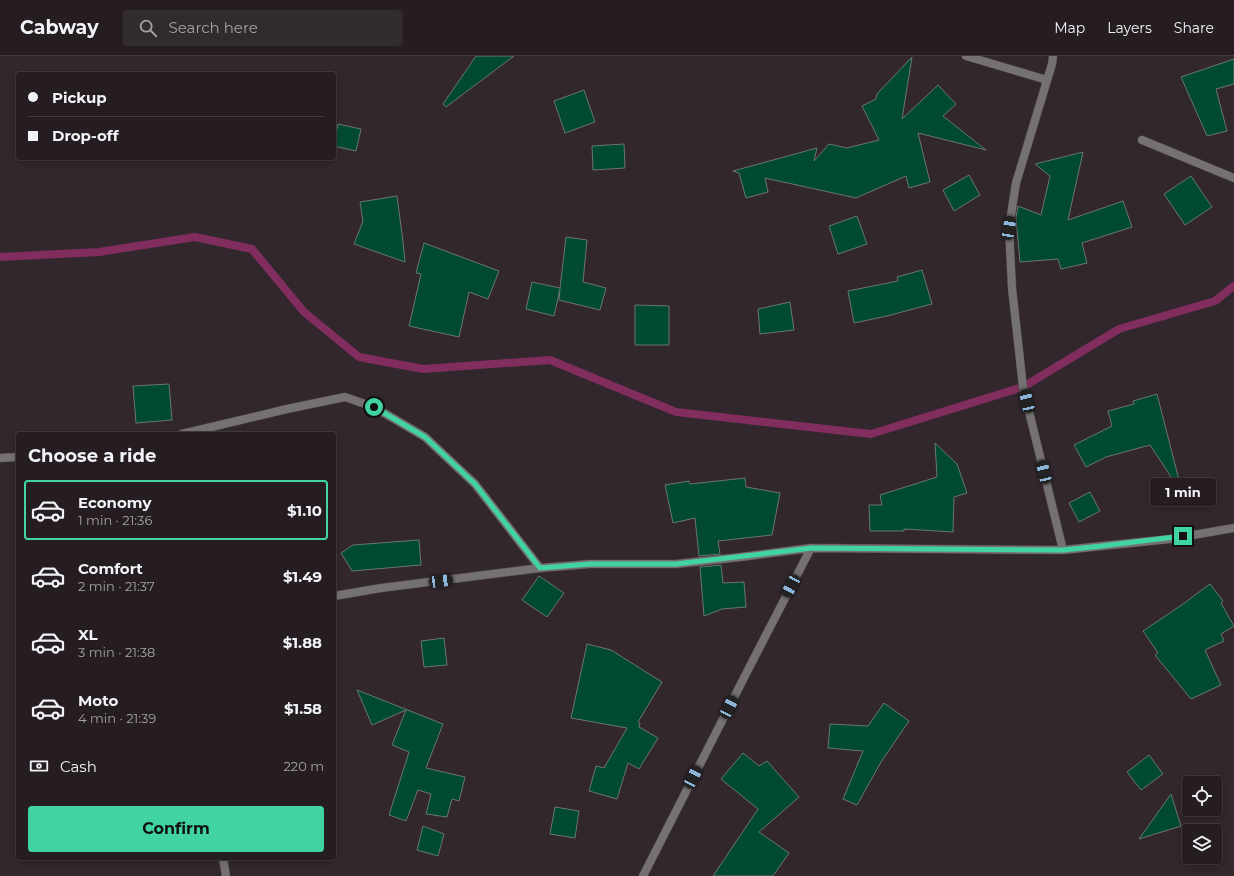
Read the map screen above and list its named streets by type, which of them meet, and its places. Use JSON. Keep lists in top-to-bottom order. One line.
{"page":{"header":"Cabway","search":"Search here","nav":["Map","Layers","Share"],"banner":["Pickup","Drop-off"],"heading":"Choose a ride","bubble":"1 min","list":[{"name":"Economy","note":"1 min · 21:36","value":"$1.10"},{"name":"Comfort","note":"2 min · 21:37","value":"$1.49"},{"name":"XL","note":"3 min · 21:38","value":"$1.88"},{"name":"Moto","note":"4 min · 21:39","value":"$1.58"}],"pay":["Cash","220 m"],"buttons":"Confirm"}}
